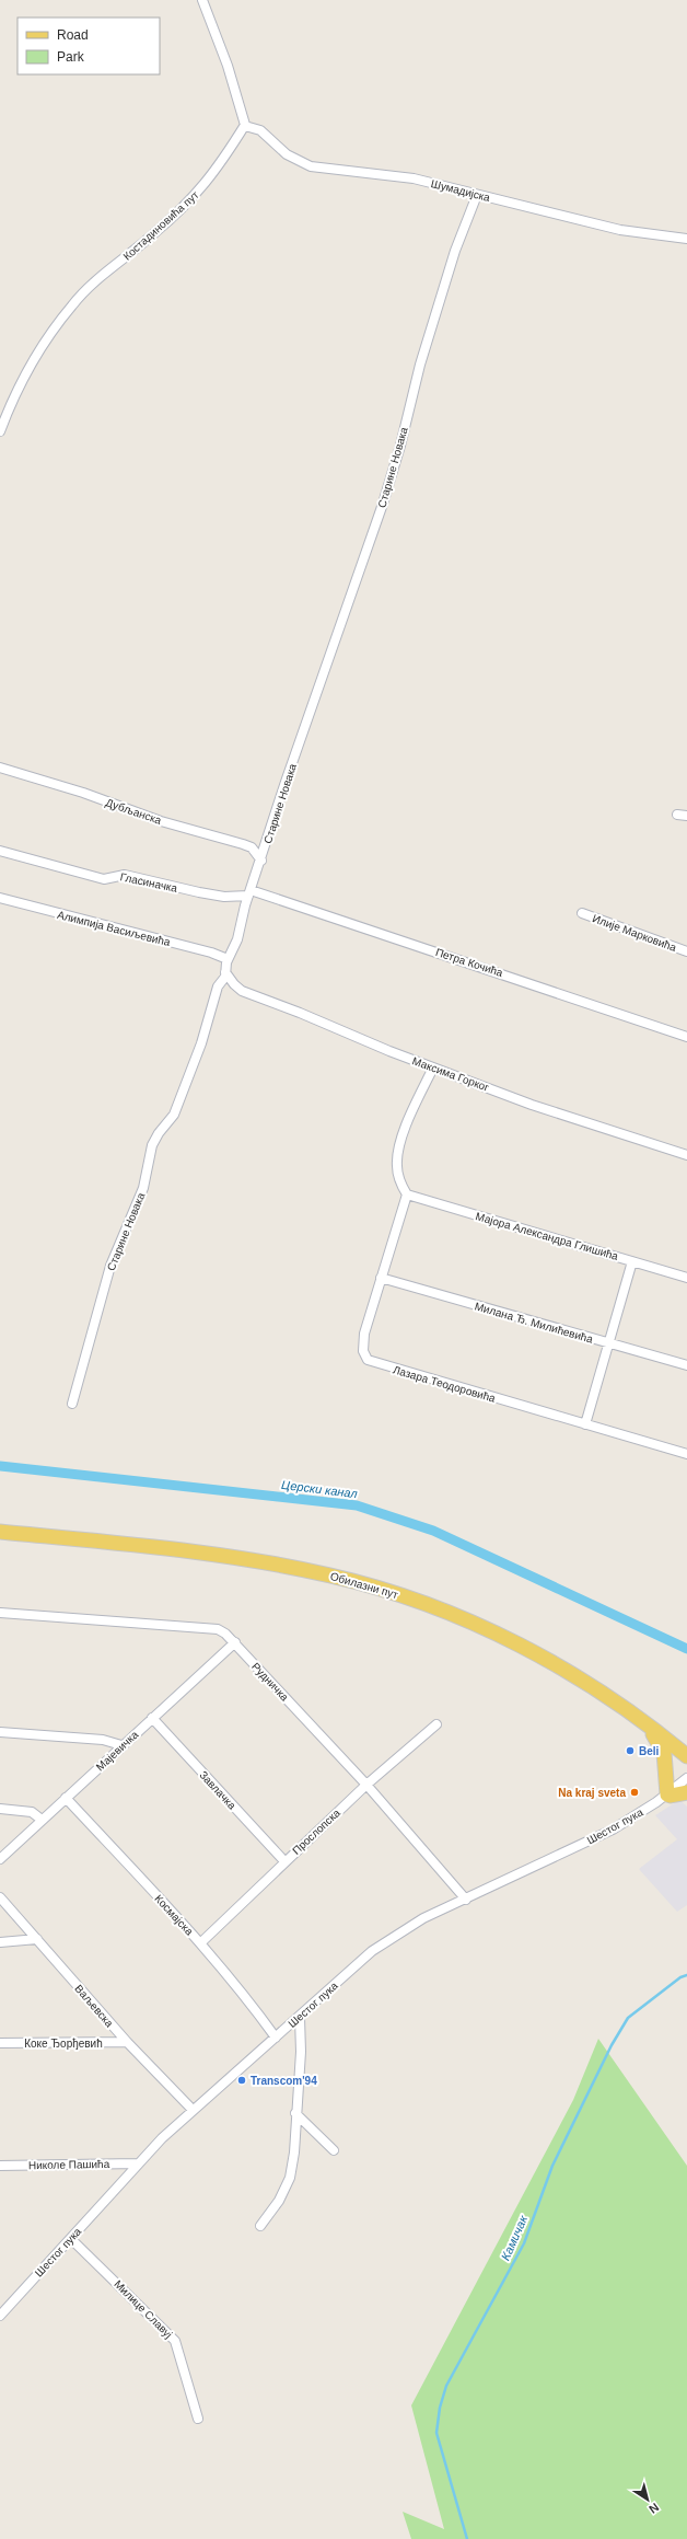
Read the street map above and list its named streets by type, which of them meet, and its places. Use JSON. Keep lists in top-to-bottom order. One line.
{"streets":{"main road":["Обилазни пут"],"street":["Шумадијска","Костадиновића пут","Старине Новака","Дубљанска","Гласиначка","Алимпија Васиљевића","Илије Марковића","Петра Кочића","Максима Горког","Мајора Александра Глишића","Милана Ђ. Милићевића","Лазара Теодоровића","Рудничка","Мајевичка","Завлачка","Шестог пука","Прослопска","Космајска","Ваљевска","Коке Ђорђевић","Николе Пашића","Милице Славуј"]},"crossings":[["Шумадијска","Костадиновића пут"],["Шумадијска","Старине Новака"],["Старине Новака","Дубљанска"],["Старине Новака","Гласиначка"],["Старине Новака","Алимпија Васиљевића"],["Старине Новака","Петра Кочића"],["Старине Новака","Максима Горког"],["Гласиначка","Петра Кочића"],["Мајора Александра Глишића","Лазара Теодоровића"],["Милана Ђ. Милићевића","Лазара Теодоровића"],["Рудничка","Мајевичка"],["Рудничка","Шестог пука"],["Рудничка","Прослопска"],["Мајевичка","Завлачка"],["Мајевичка","Космајска"],["Завлачка","Прослопска"],["Шестог пука","Космајска"],["Шестог пука","Ваљевска"],["Шестог пука","Николе Пашића"],["Шестог пука","Милице Славуј"],["Прослопска","Космајска"],["Ваљевска","Коке Ђорђевић"]],"water":["Церски канал","Камичак"],"places":["Beli","Na kraj sveta","Transcom'94"],"legend":["Road","Park"],"north":"bottom right"}
